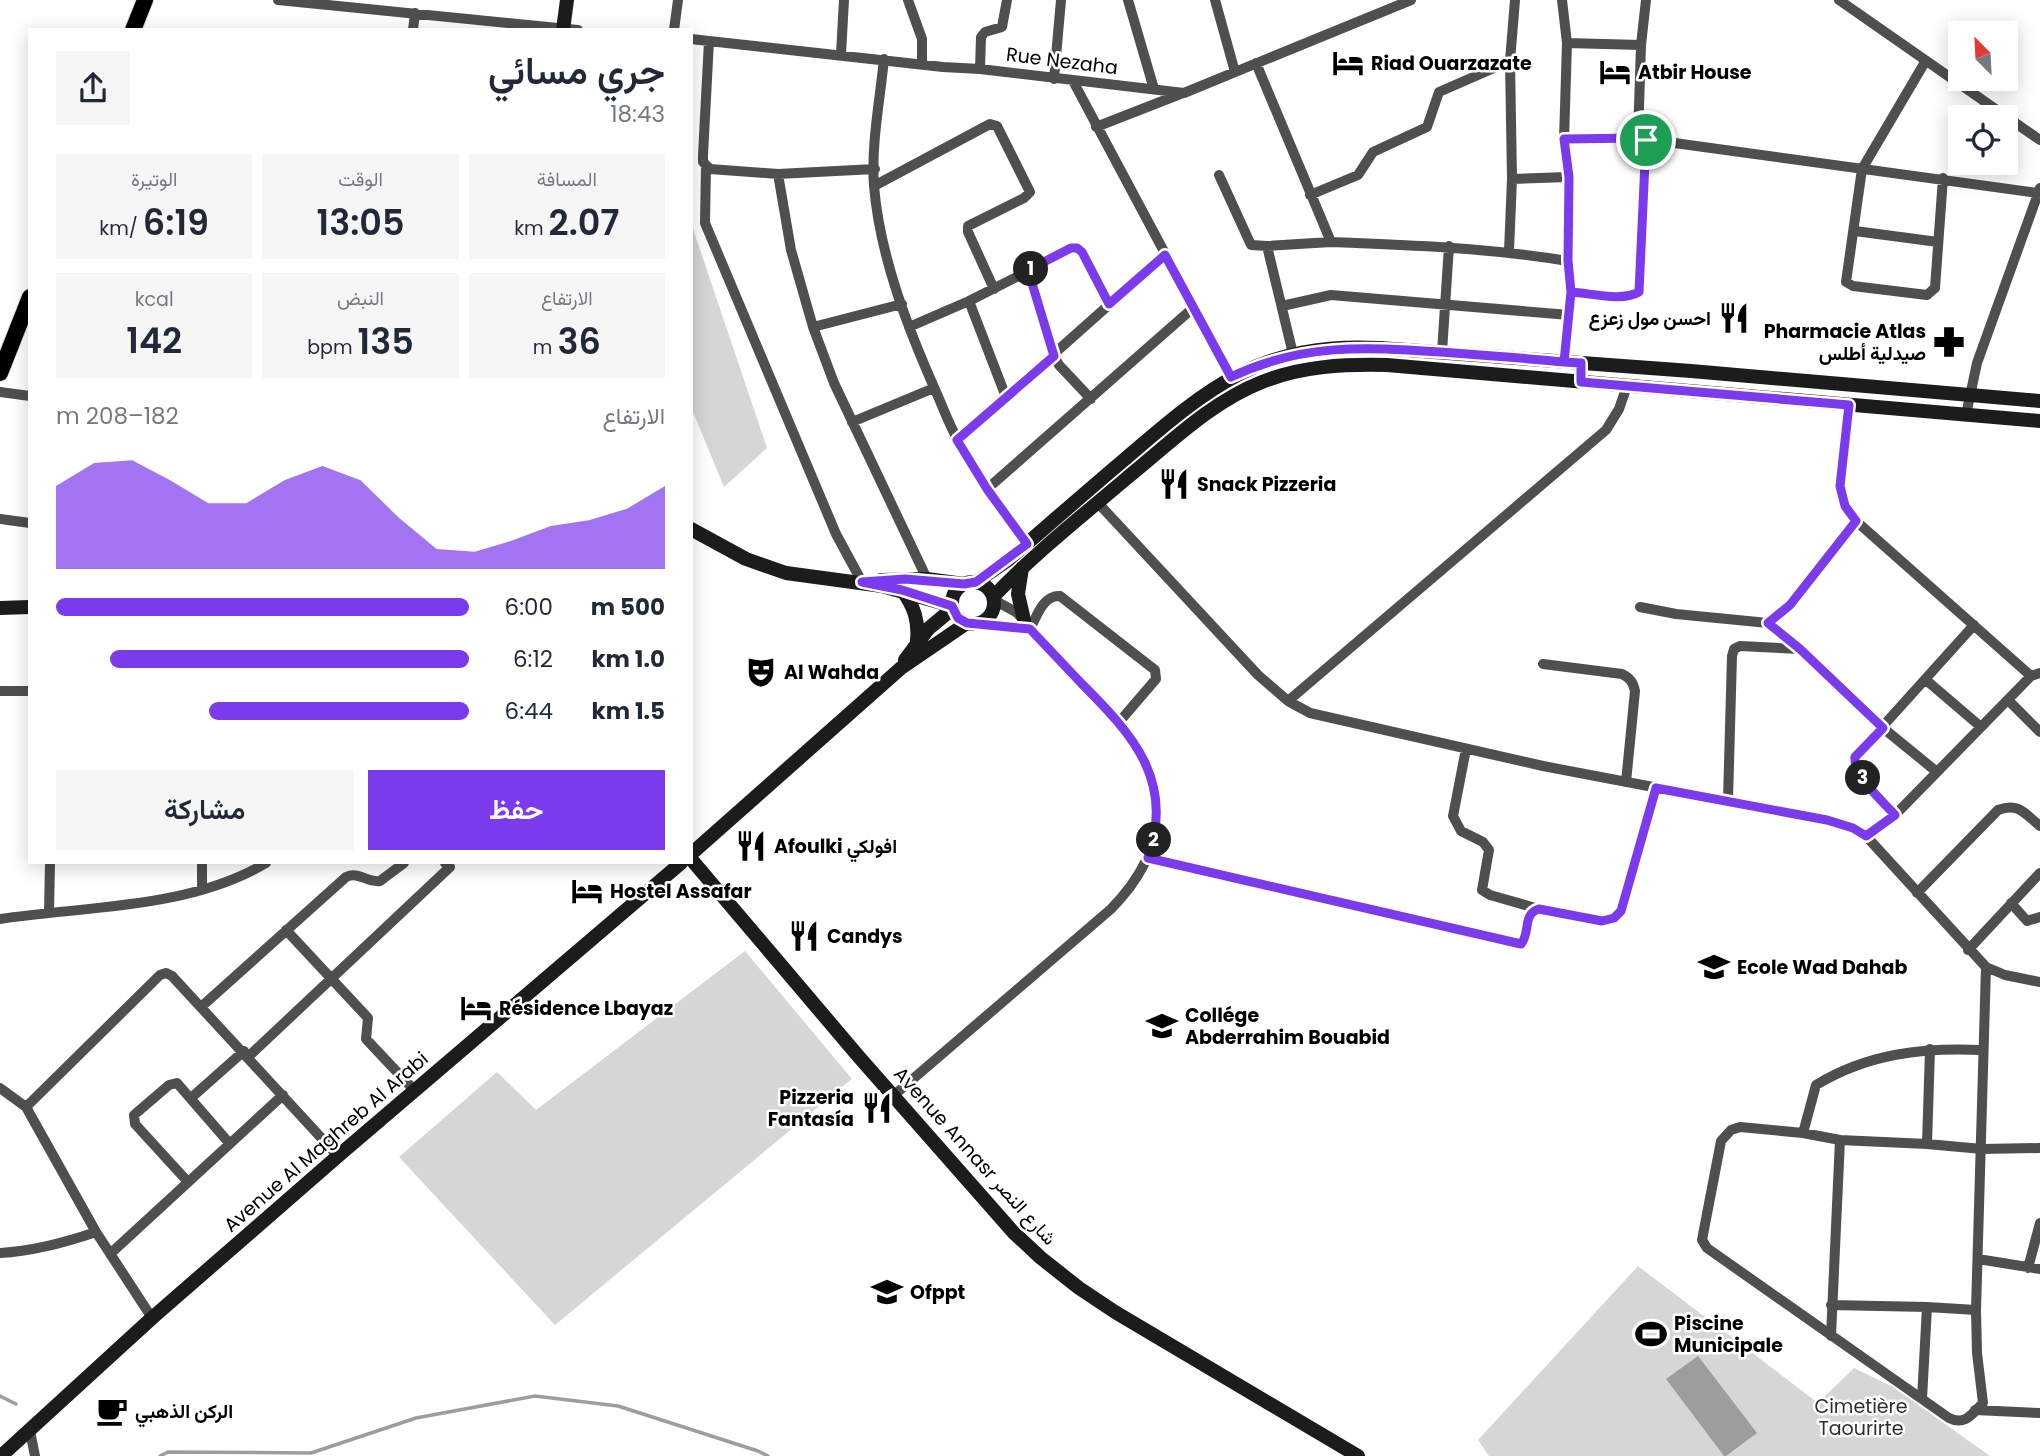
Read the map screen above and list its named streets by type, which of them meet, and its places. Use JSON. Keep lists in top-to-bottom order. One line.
{"streets":{"main road":["Avenue Al Maghreb Al Arabi","Avenue Annasr شارع النصر"],"street":["Rue Nezaha"]},"parks":["Cimetière Taourirte"],"places":{"hotel":["Riad Ouarzazate","Atbir House","Hostel Assafar","Résidence Lbayaz"],"restaurant":["احسن مول زعزع","Snack Pizzeria","Afoulki افولكي","Candys","Pizzeria Fantasía"],"pharmacy":["Pharmacie Atlas صيدلية أطلس"],"theatre":["Al Wahda"],"school or university":["Ecole Wad Dahab","Collége Abderrahim Bouabid","Ofppt"],"sports":["Piscine Municipale"],"cafe":["الركن الذهبي"]},"north":"top left","page":{"heading":["جري مسائي","18:43"],"stats":[["المسافة","2.07 km"],["الوقت","13:05"],["الوتيرة","6:19 /km"],["الارتفاع","36 m"],["النبض","135 bpm"],["kcal","142"]],"pins":["1","3","2"],"chart":["الارتفاع","182–208 m"],"list":[{"name":"500 m","note":"6:00"},{"name":"1.0 km","note":"6:12"},{"name":"1.5 km","note":"6:44"}],"buttons":["حفظ","مشاركة"]}}
